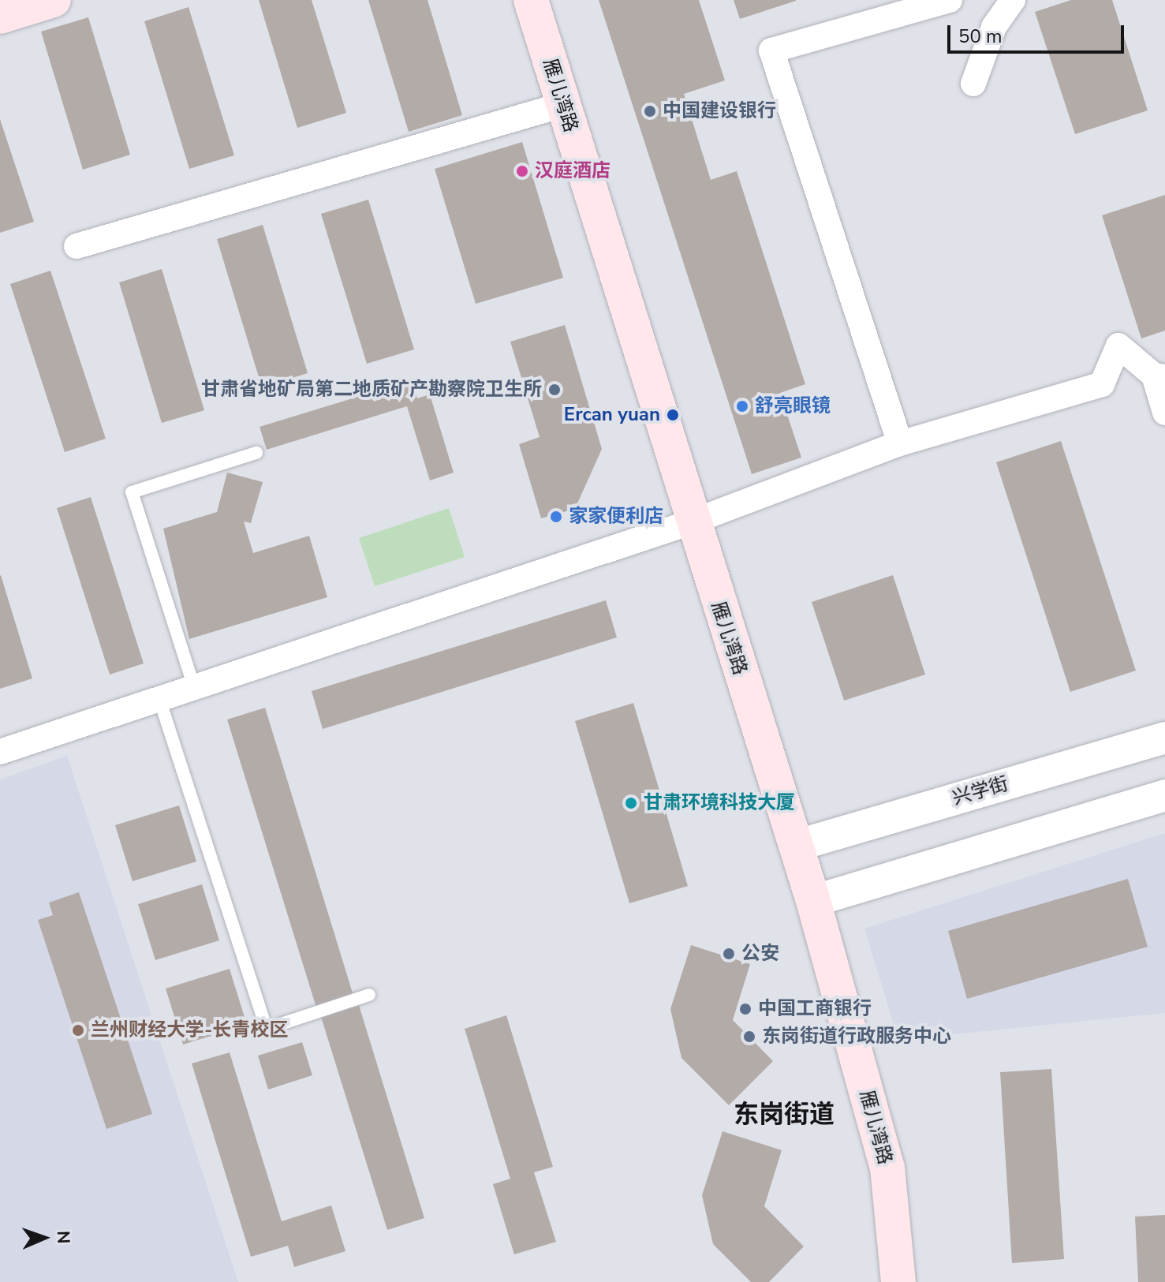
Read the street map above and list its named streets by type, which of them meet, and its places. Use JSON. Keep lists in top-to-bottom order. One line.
{"streets":{"main road":["雁儿湾路"],"street":["兴学街"]},"crossings":[["雁儿湾路","兴学街"]],"districts":["东岗街道"],"places":["中国建设银行","汉庭酒店","甘肃省地矿局第二地质矿产勘察院卫生所","舒亮眼镜","Ercan yuan","家家便利店","甘肃环境科技大厦","公安","中国工商银行","兰州财经大学-长青校区","东岗街道行政服务中心"],"scale_bar":"50 m","north":"right"}
